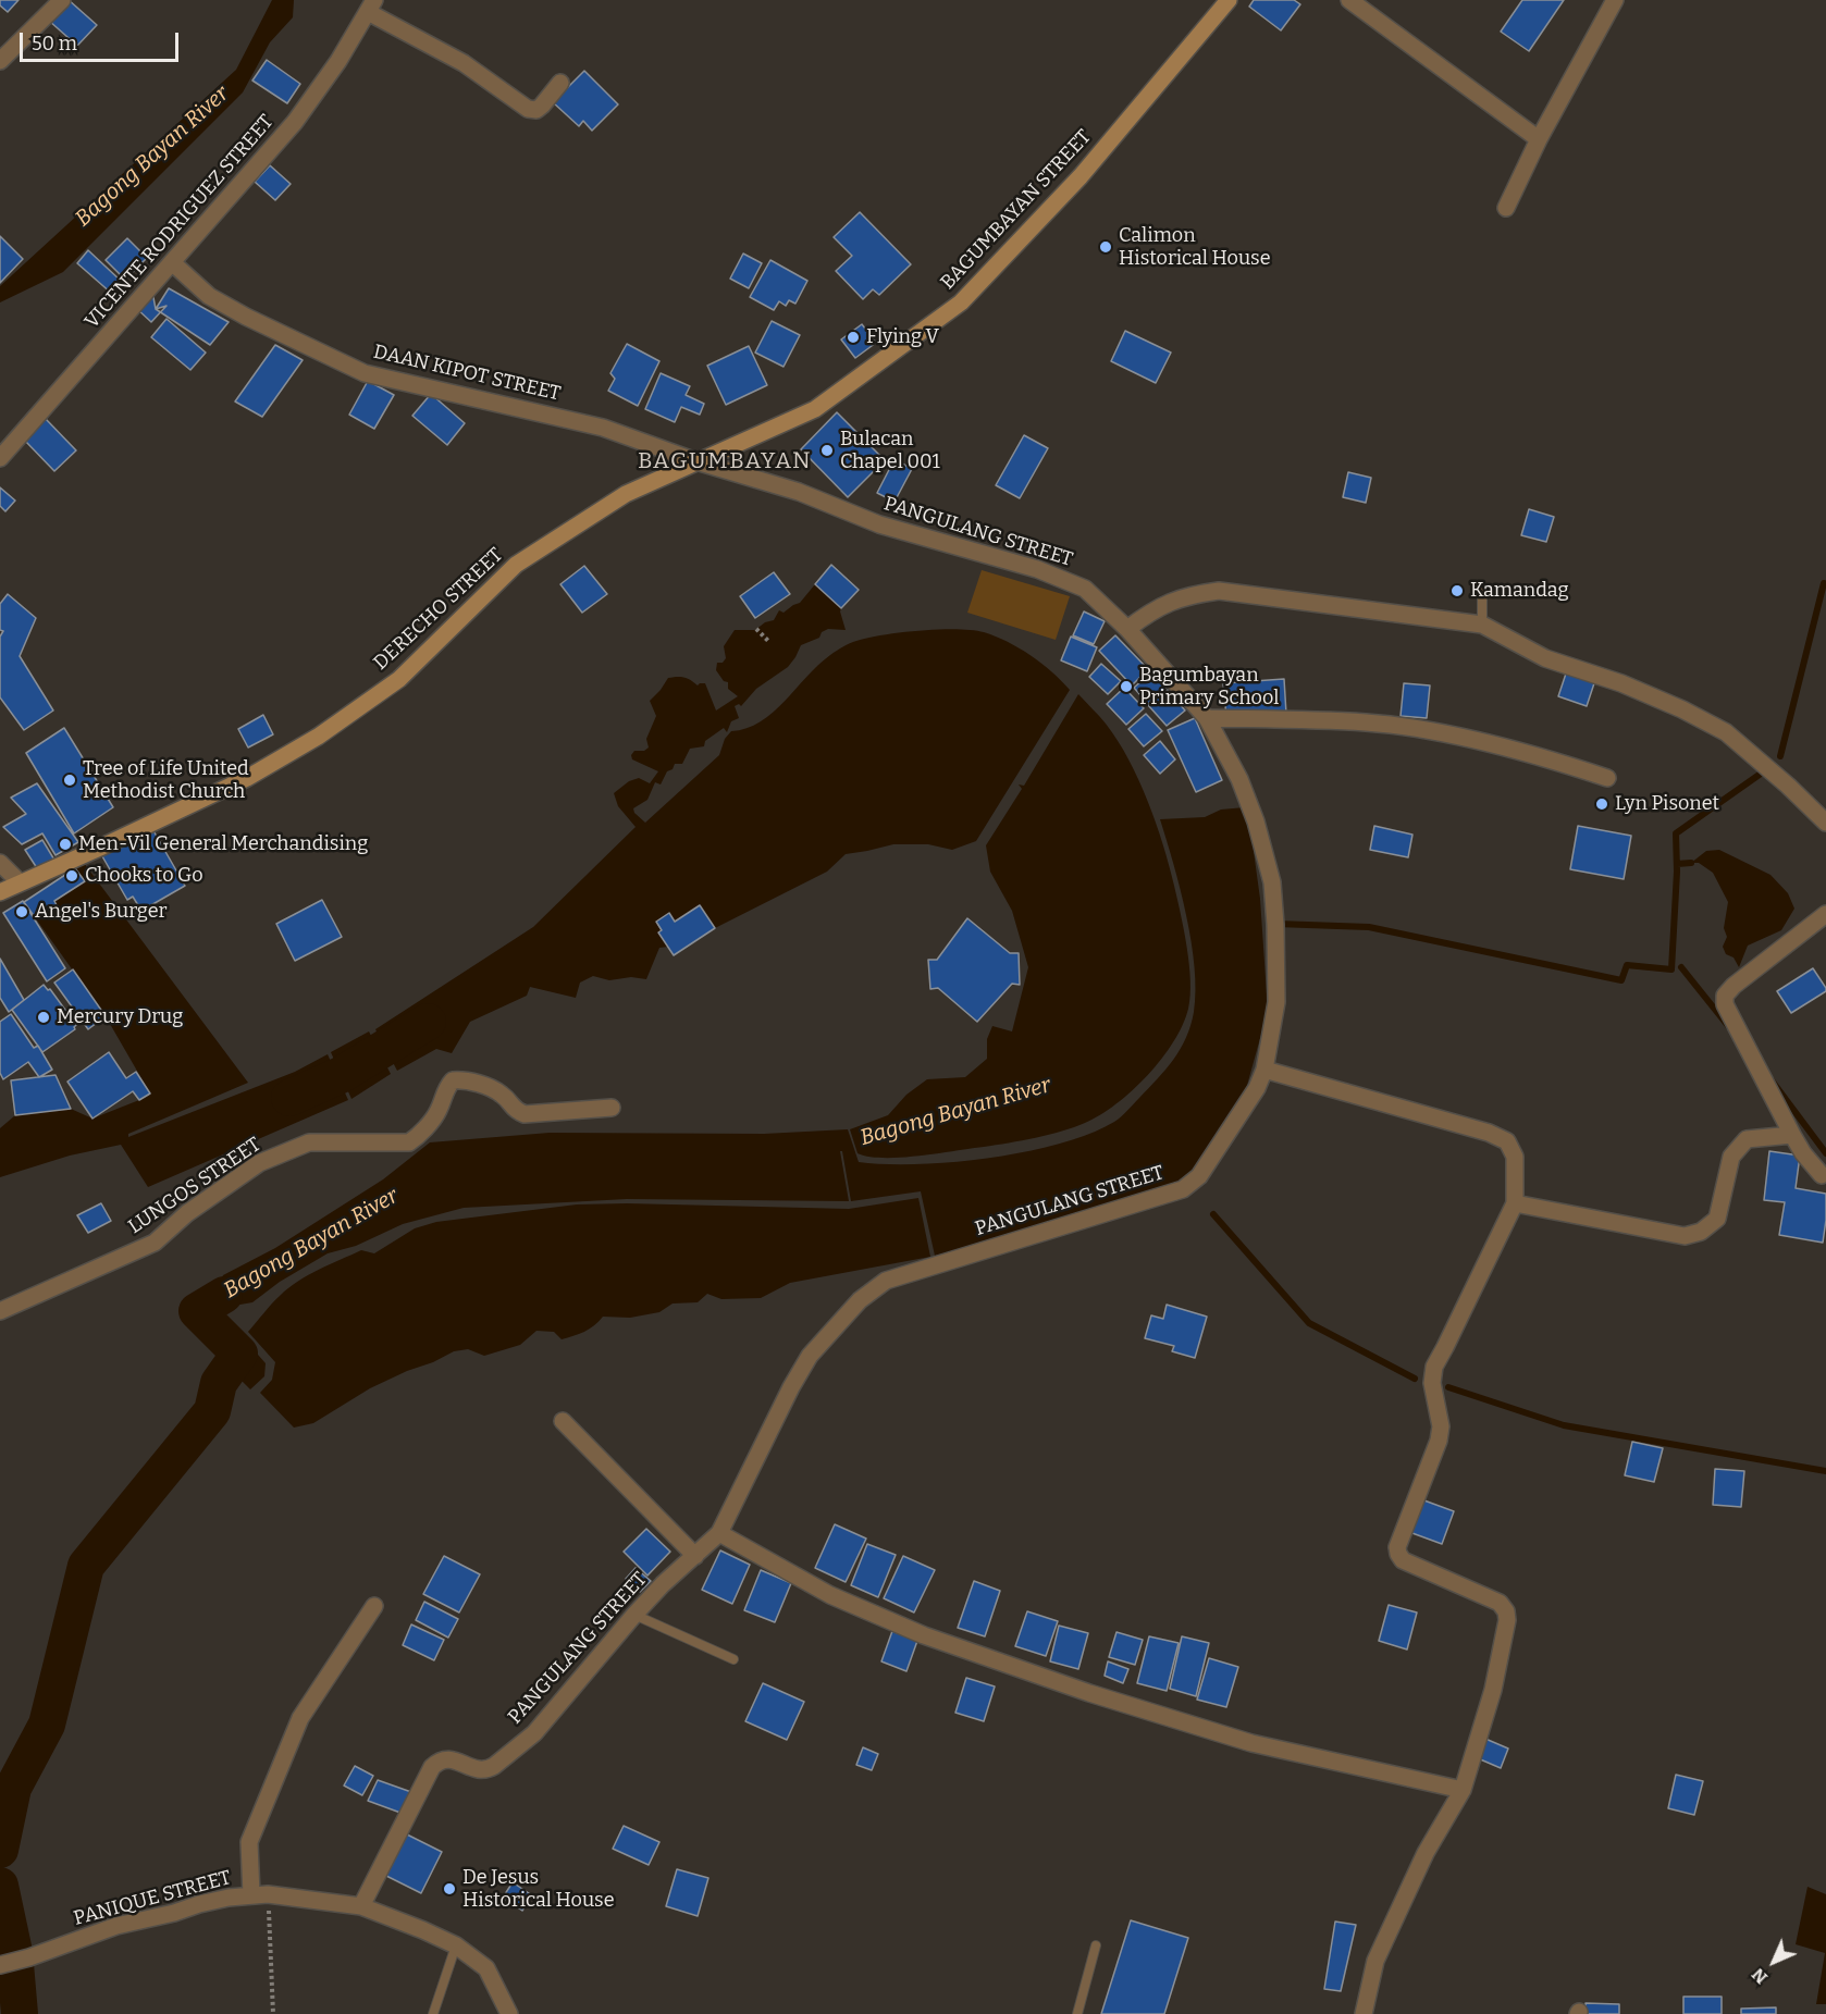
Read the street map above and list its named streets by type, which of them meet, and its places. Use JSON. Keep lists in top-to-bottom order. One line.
{"streets":{"main road":["BAGUMBAYAN STREET","DERECHO STREET"],"street":["VICENTE RODRIGUEZ STREET","DAAN KIPOT STREET","PANGULANG STREET","LUNGOS STREET","PANIQUE STREET"]},"crossings":[["BAGUMBAYAN STREET","DAAN KIPOT STREET"],["BAGUMBAYAN STREET","PANGULANG STREET"],["BAGUMBAYAN STREET","DERECHO STREET"],["VICENTE RODRIGUEZ STREET","DAAN KIPOT STREET"],["DAAN KIPOT STREET","PANGULANG STREET"],["DAAN KIPOT STREET","DERECHO STREET"],["PANGULANG STREET","DERECHO STREET"],["PANGULANG STREET","PANIQUE STREET"]],"districts":["BAGUMBAYAN"],"water":["Bagong Bayan River"],"places":["Calimon Historical House","Flying V","Bulacan Chapel 001","Kamandag","Bagumbayan Primary School","Tree of Life United Methodist Church","Lyn Pisonet","Men-Vil General Merchandising","Chooks to Go","Angel's Burger","Mercury Drug","De Jesus Historical House"],"scale_bar":"50 m","north":"bottom left"}
